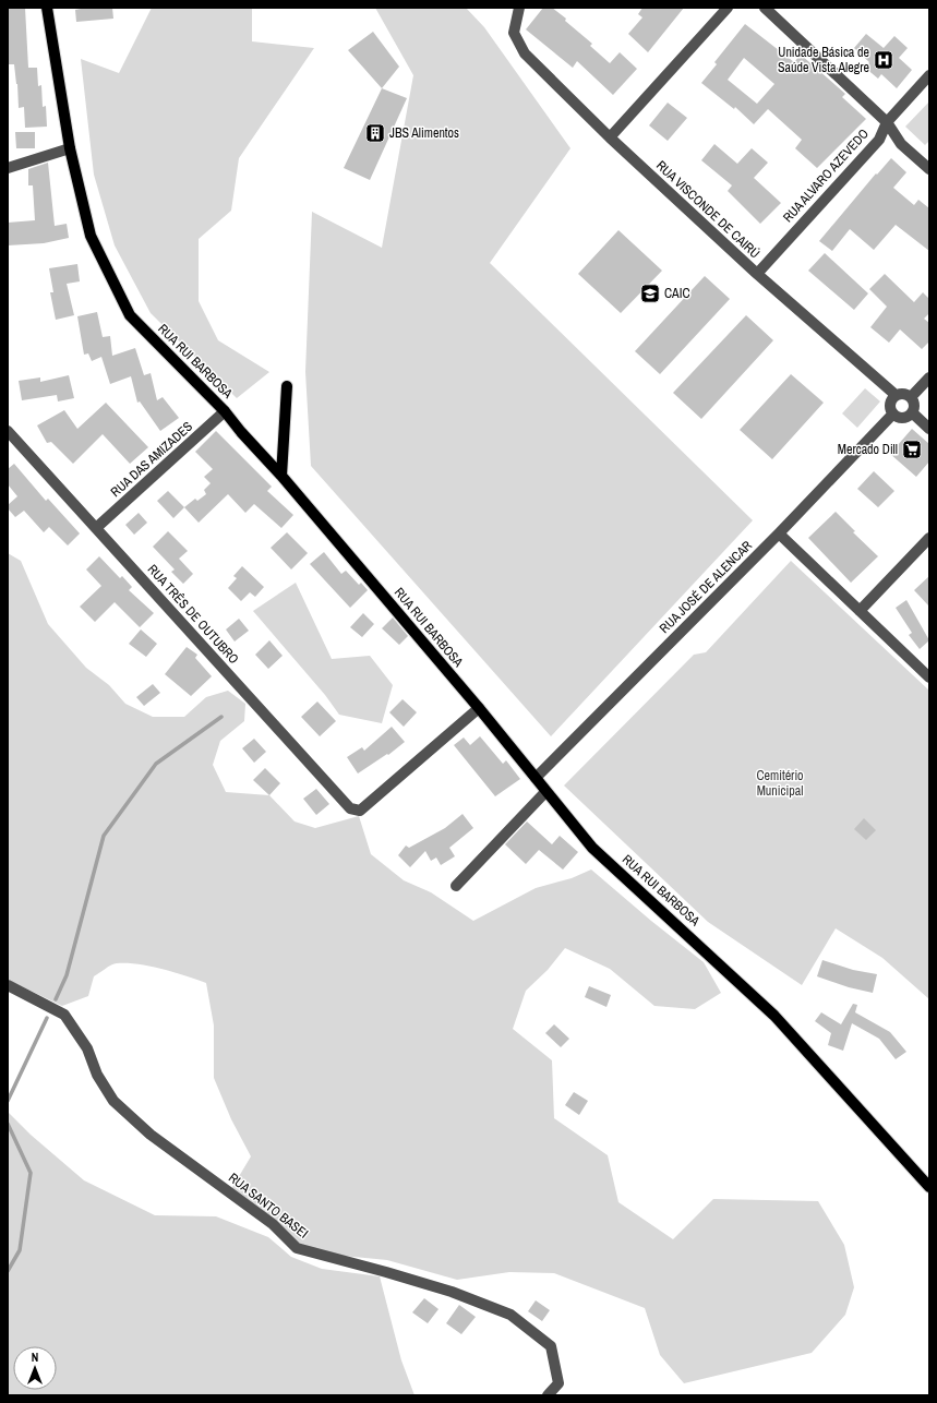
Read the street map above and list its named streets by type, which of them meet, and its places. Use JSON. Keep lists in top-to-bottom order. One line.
{"streets":{"main road":["RUA RUI BARBOSA"],"street":["RUA ALVARO AZEVEDO","RUA VISCONDE DE CAIRÚ","RUA DAS AMIZADES","RUA JOSÉ DE ALENCAR","RUA TRÊS DE OUTUBRO","RUA SANTO BASEI"]},"crossings":[["RUA ALVARO AZEVEDO","RUA VISCONDE DE CAIRÚ"],["RUA VISCONDE DE CAIRÚ","RUA JOSÉ DE ALENCAR"],["RUA RUI BARBOSA","RUA DAS AMIZADES"],["RUA RUI BARBOSA","RUA JOSÉ DE ALENCAR"],["RUA RUI BARBOSA","RUA TRÊS DE OUTUBRO"],["RUA DAS AMIZADES","RUA TRÊS DE OUTUBRO"]],"parks":["Cemitério Municipal"],"places":{"hospital":["Unidade Básica de Saúde Vista Alegre"],"building":["JBS Alimentos"],"school or university":["CAIC"],"supermarket":["Mercado Dill"]},"north":"top"}
